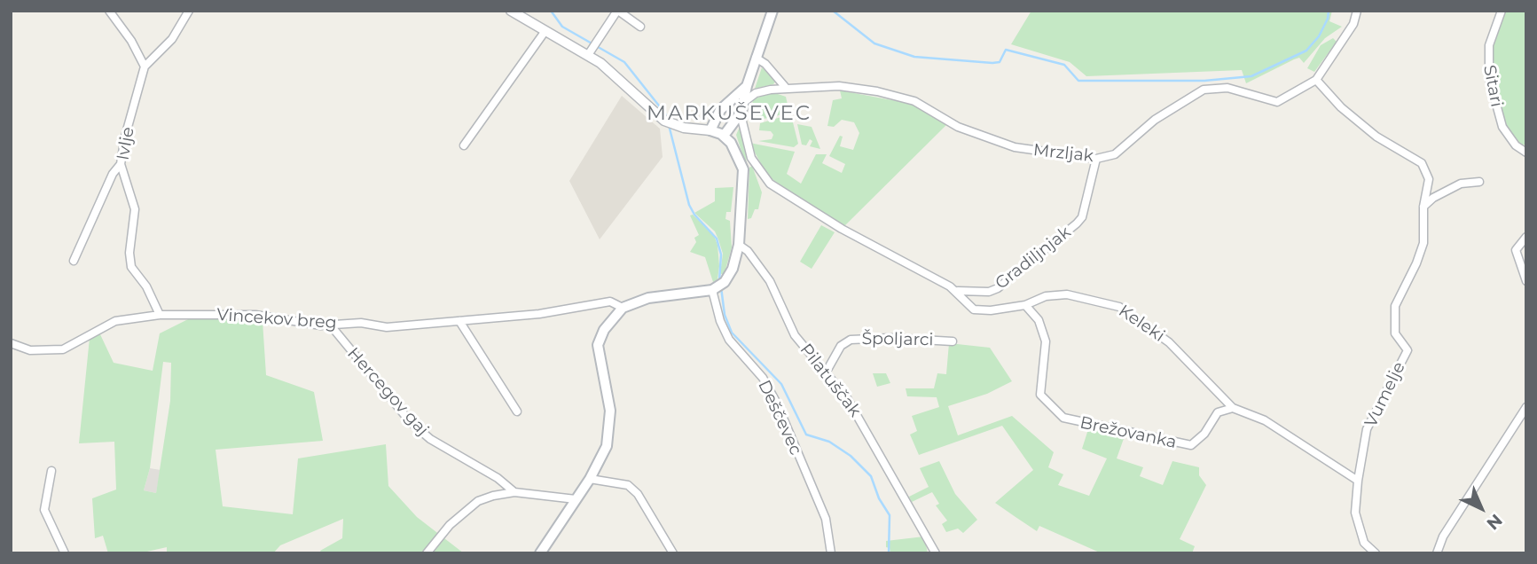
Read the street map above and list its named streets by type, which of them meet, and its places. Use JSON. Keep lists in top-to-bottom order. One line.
{"streets":{"street":["Sitari","Ivlje","Mrzljak","Gradiljnjak","Vincekov breg","Keleki","Špoljarci","Pilatuščak","Hercegov gaj","Vumelje","Deščevec","Brežovanka"]},"crossings":[["Ivlje","Vincekov breg"],["Mrzljak","Gradiljnjak"],["Mrzljak","Vumelje"],["Vincekov breg","Hercegov gaj"],["Keleki","Brežovanka"],["Špoljarci","Pilatuščak"]],"districts":["MARKUŠEVEC"],"north":"bottom right"}
